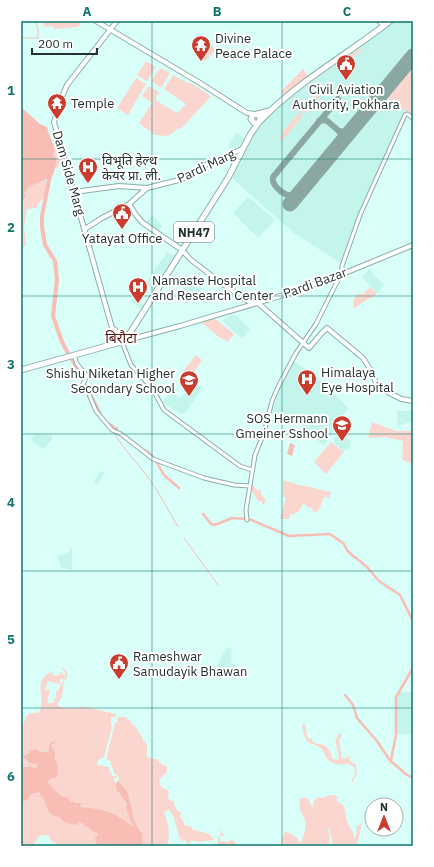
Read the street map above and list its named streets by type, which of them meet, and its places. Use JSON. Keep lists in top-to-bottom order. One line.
{"streets":{"highway":["NH47"],"main road":["Pardi Marg","Dam Side Marg","Pardi Bazar"]},"crossings":[["Pardi Marg","Dam Side Marg"],["Pardi Marg","NH47"],["Dam Side Marg","NH47"],["Dam Side Marg","Pardi Bazar"],["NH47","Pardi Bazar"]],"districts":["बिरौटा"],"places":{"temple":["Divine Peace Palace","Temple"],"public building":["Civil Aviation Authority, Pokhara","Yatayat Office","Rameshwar Samudayik Bhawan"],"hospital":["विभूति हेल्थ केयर प्रा. ली.","Namaste Hospital and Research Center","Himalaya Eye Hospital"],"school or university":["Shishu Niketan Higher Secondary School","SOS Hermann Gmeiner Sshool"]},"scale_bar":"200 m","north":"top","grid":{"columns":["A","B","C"],"rows":["1","2","3","4","5","6"]}}
